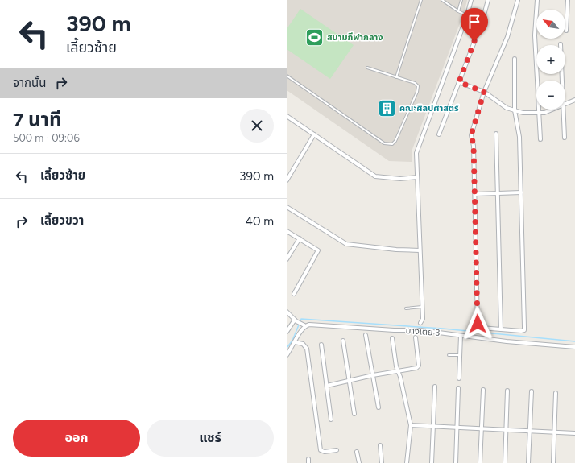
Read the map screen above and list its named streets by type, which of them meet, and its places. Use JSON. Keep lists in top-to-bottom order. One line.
{"streets":{"street":["บางเตย 3"]},"places":{"sports":["สนามกีฬากลาง"],"building":["คณะศิลปศาสตร์"]},"north":"top left","page":{"turn":["390 m","เลี้ยวซ้าย"],"map_buttons":["+","−"],"then":"จากนั้น","heading":["7 นาที","500 m · 09:06"],"list":[{"name":"เลี้ยวซ้าย","value":"390 m"},{"name":"เลี้ยวขวา","value":"40 m"}],"buttons":["ออก","แชร์"]}}
